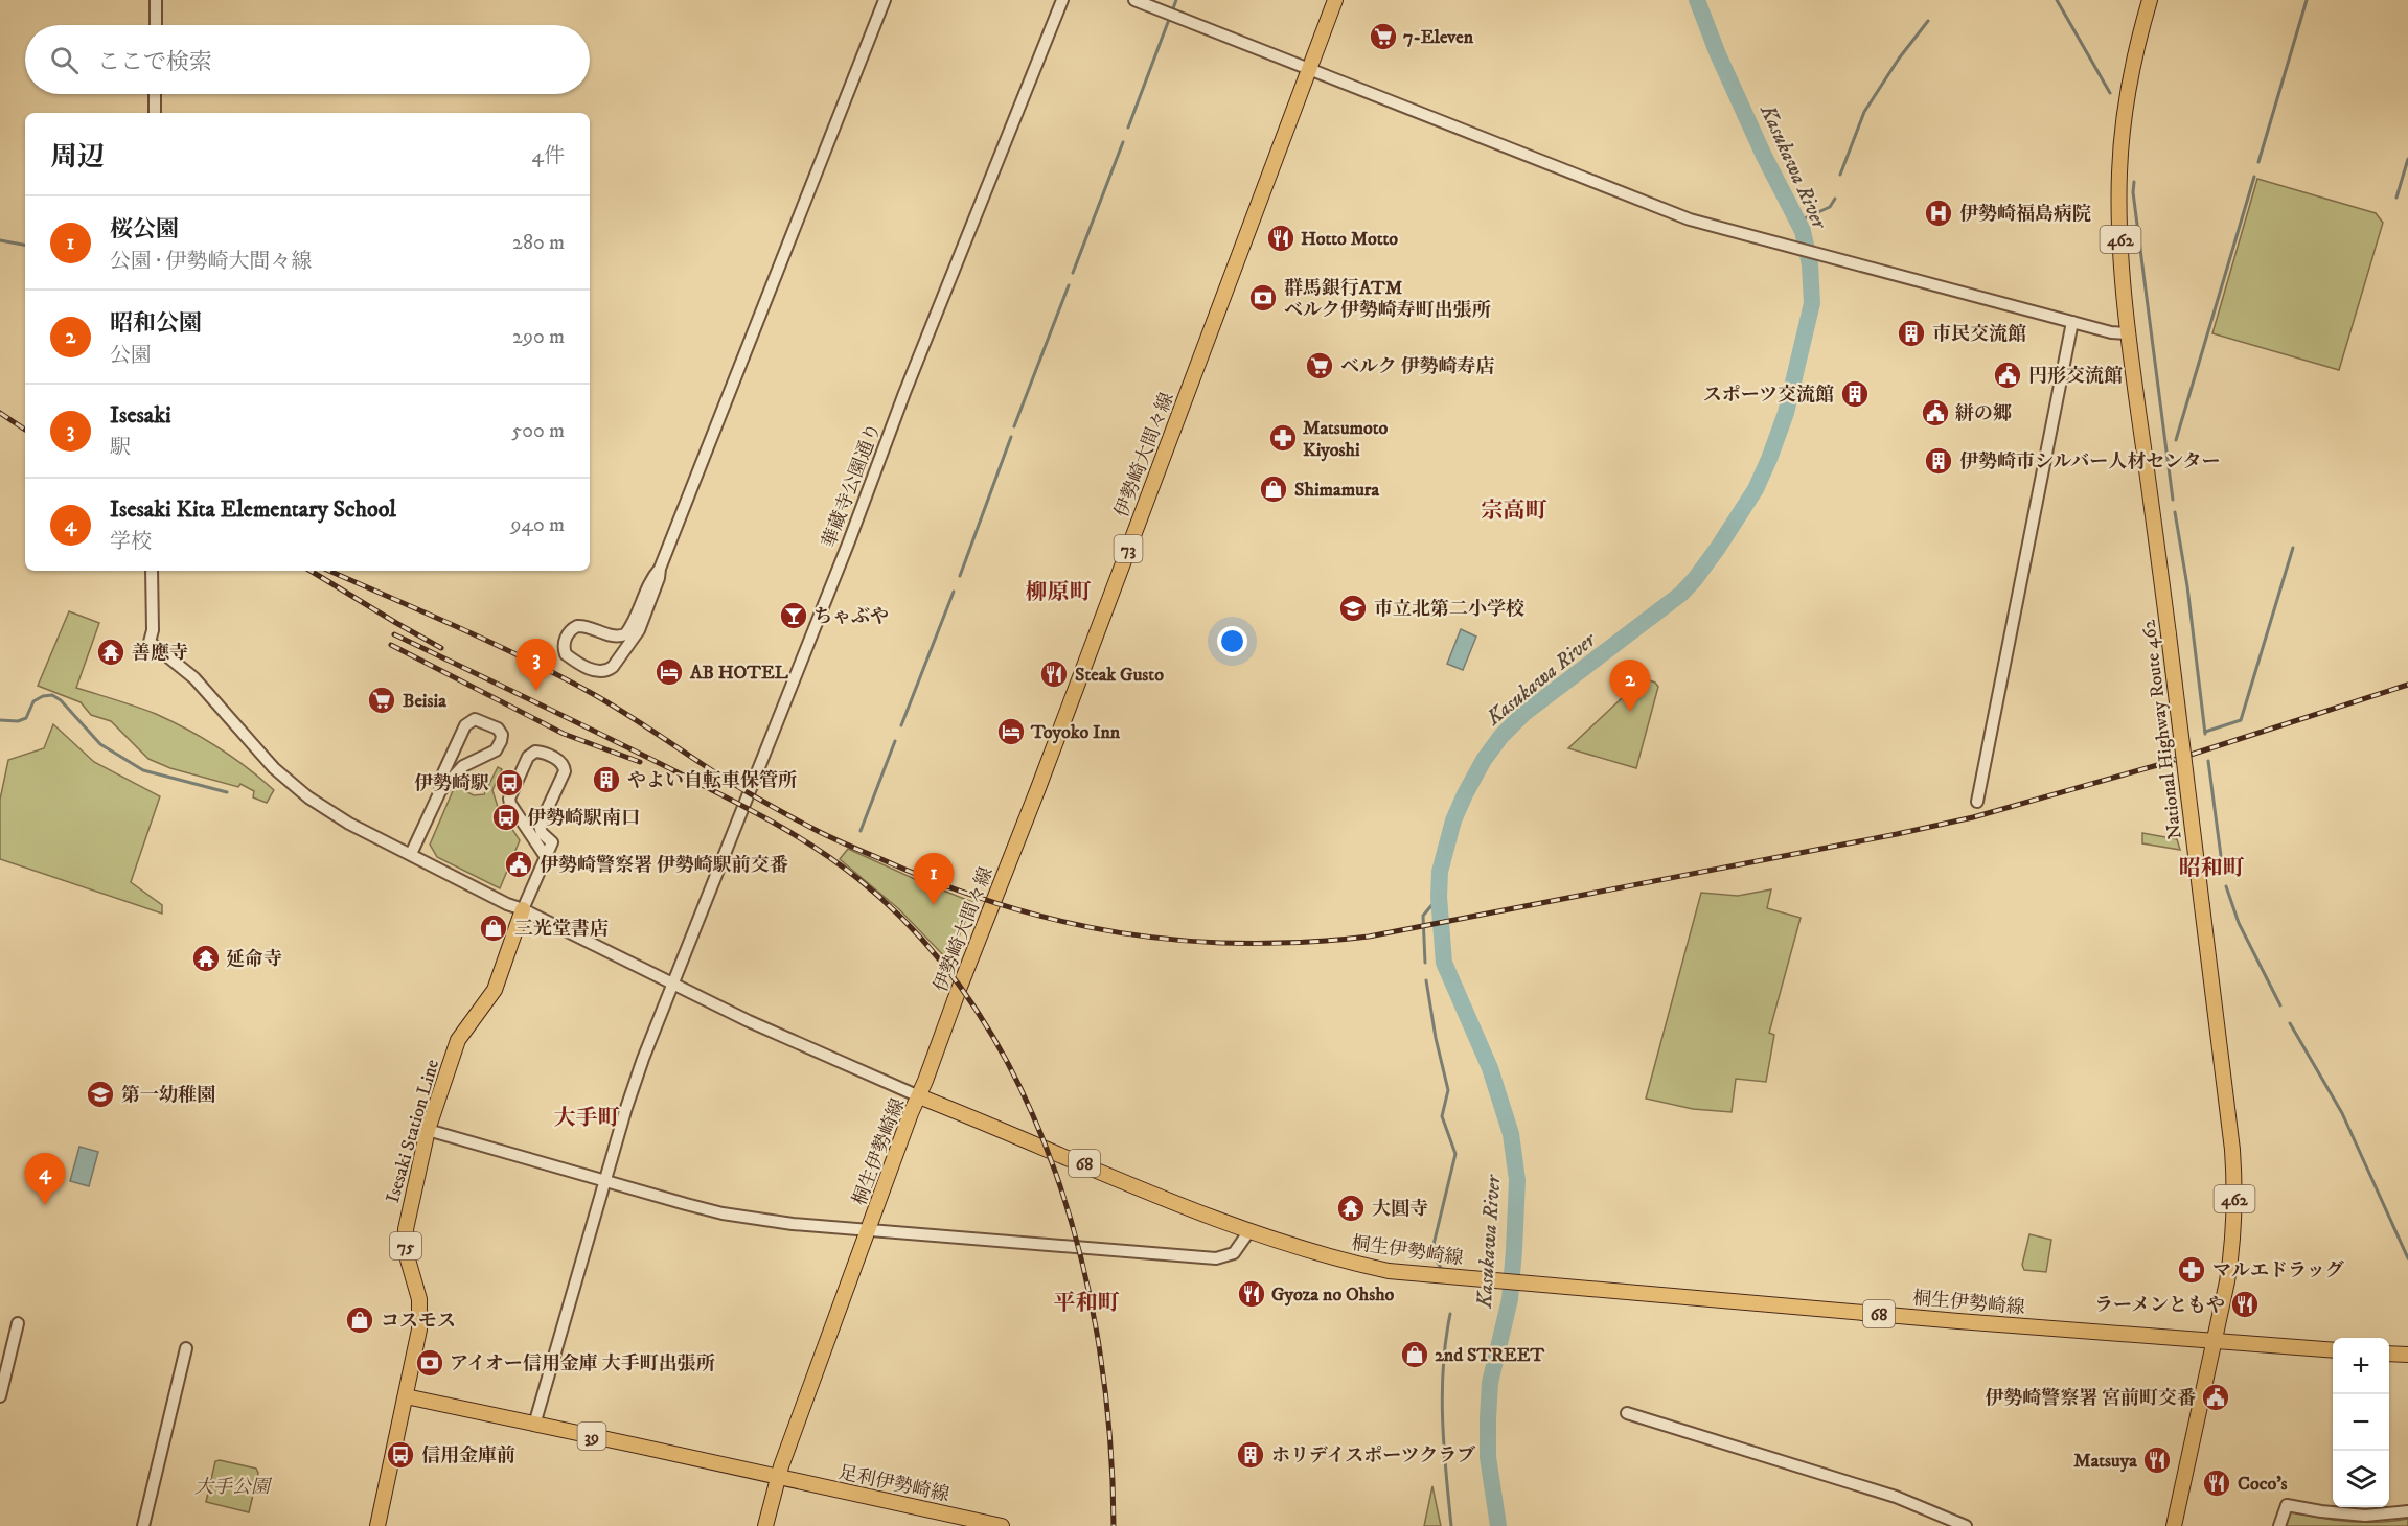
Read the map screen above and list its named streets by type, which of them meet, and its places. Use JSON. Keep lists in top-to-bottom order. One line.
{"streets":{"main road":["462","伊勢崎大間々線","73","National Highway Route 462","Isesaki Station Line","桐生伊勢崎線","68","75","39","足利伊勢崎線"],"street":["華蔵寺公園通り"]},"crossings":[["伊勢崎大間々線","桐生伊勢崎線"],["華蔵寺公園通り","39"],["National Highway Route 462","桐生伊勢崎線"],["Isesaki Station Line","75"],["Isesaki Station Line","39"],["桐生伊勢崎線","39"],["桐生伊勢崎線","足利伊勢崎線"],["39","足利伊勢崎線"]],"districts":["宗高町","柳原町","昭和町","大手町","平和町"],"water":["Kasukawa River"],"parks":["大手公園"],"places":{"supermarket":["7-Eleven","ベルク 伊勢崎寿店","Beisia"],"hospital":["伊勢崎福島病院"],"restaurant":["Hotto Motto","Steak Gusto","Gyoza no Ohsho","ラーメンともや","Matsuya","Coco's"],"bank":["群馬銀行ATM ベルク伊勢崎寿町出張所","アイオー信用金庫 大手町出張所"],"building":["市民交流館","スポーツ交流館","伊勢崎市シルバー人材センター","やよい自転車保管所","ホリデイスポーツクラブ"],"public building":["円形交流館","絣の郷","伊勢崎警察署 伊勢崎駅前交番","伊勢崎警察署 宮前町交番"],"pharmacy":["Matsumoto Kiyoshi","マルエドラッグ"],"shop":["Shimamura","三光堂書店","コスモス","2nd STREET"],"school or university":["市立北第二小学校","第一幼稚園"],"bar":["ちゃぶや"],"temple":["善應寺","延命寺","大圓寺"],"hotel":["AB HOTEL","Toyoko Inn"],"bus stop":["伊勢崎駅","伊勢崎駅南口","信用金庫前"]},"page":{"search":"ここで検索","heading":["周辺","4件"],"list":[{"mark":"1","name":"桜公園","note":"公園 · 伊勢崎大間々線","value":"280 m"},{"mark":"2","name":"昭和公園","note":"公園","value":"290 m"},{"mark":"3","name":"Isesaki","note":"駅","value":"500 m"},{"mark":"4","name":"Isesaki Kita Elementary School","note":"学校","value":"940 m"}],"pins":["3","2","1","4"],"map_buttons":["+","−"]}}
